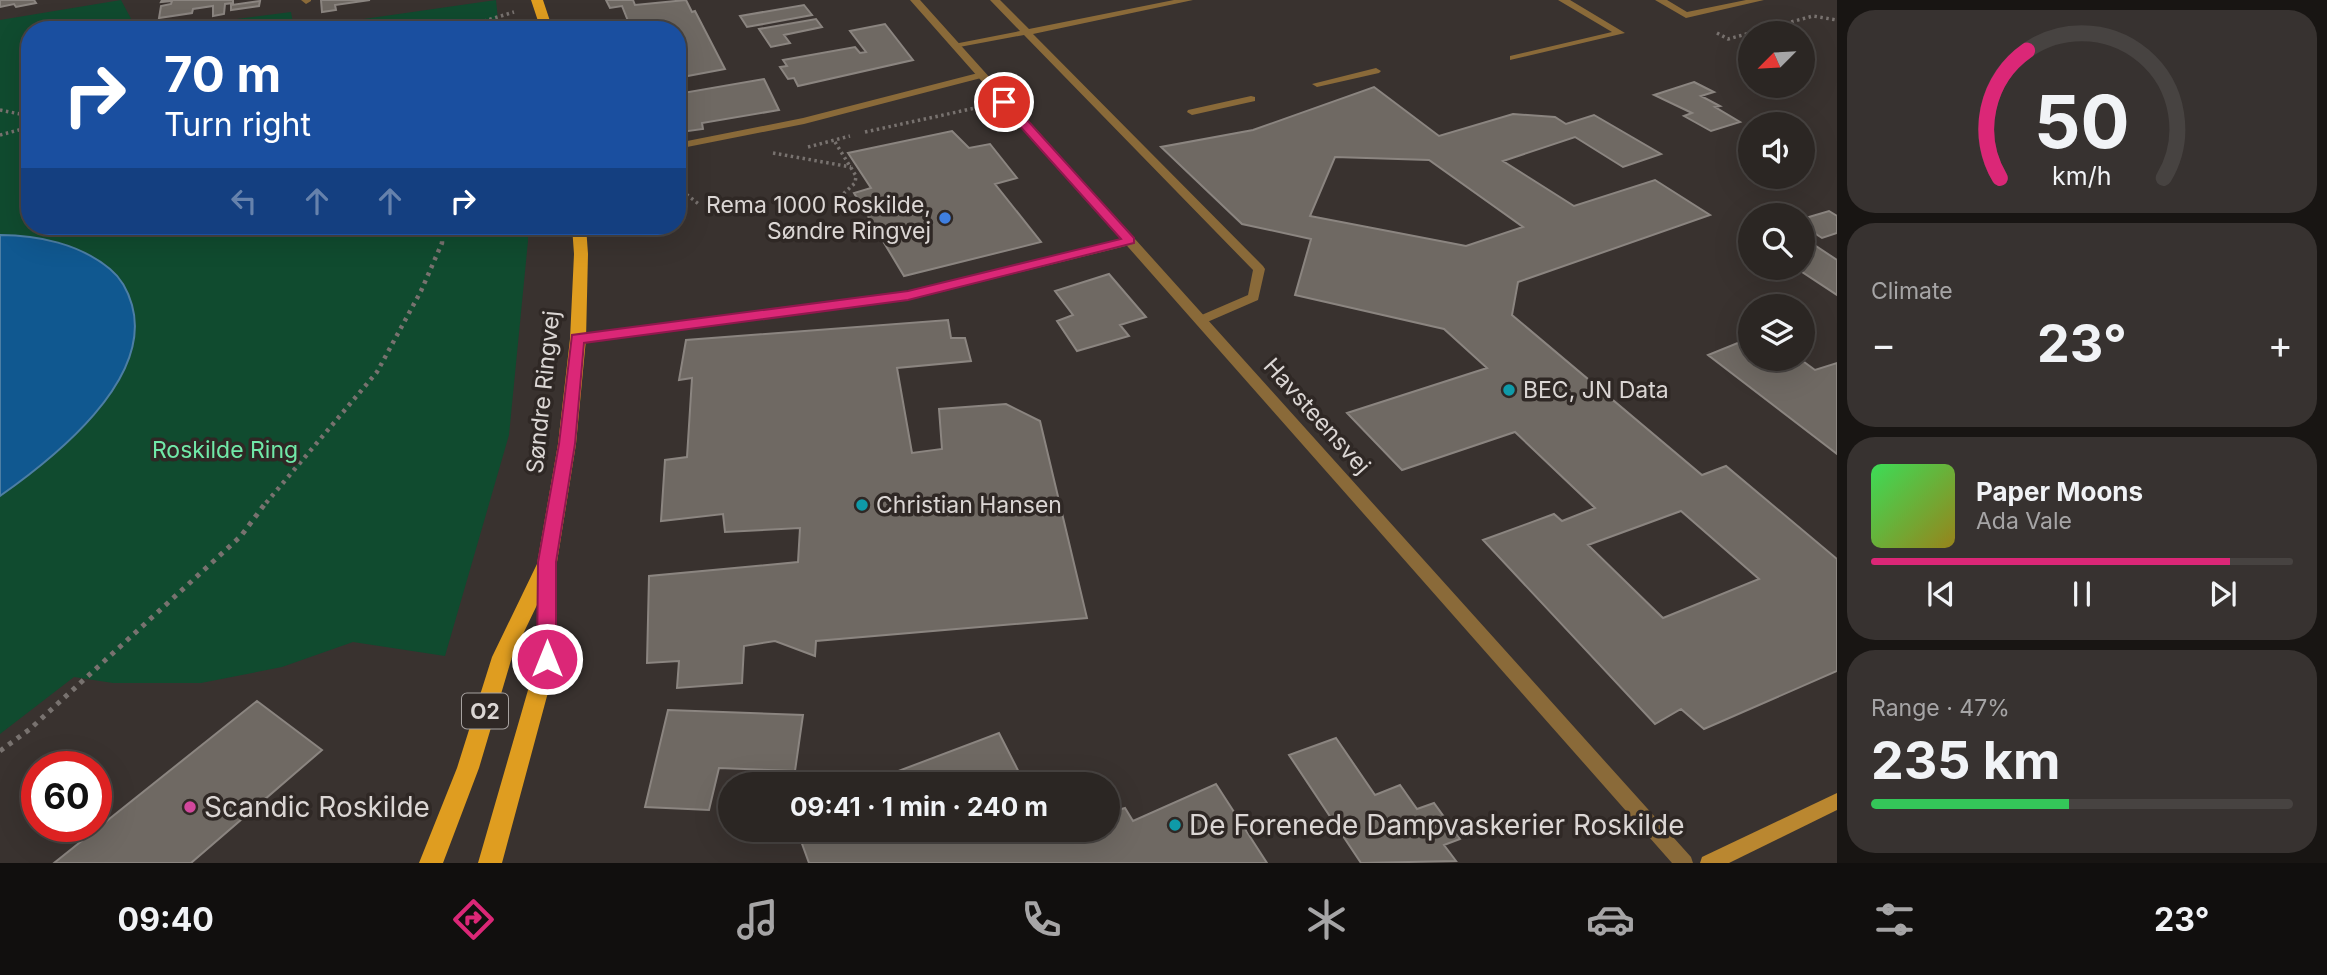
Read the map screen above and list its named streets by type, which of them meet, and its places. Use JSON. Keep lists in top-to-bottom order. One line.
{"streets":{"main road":["Søndre Ringvej","O2"],"street":["Havsteensvej"]},"parks":["Roskilde Ring"],"places":["Rema 1000 Roskilde, Søndre Ringvej","BEC, JN Data","Christian Hansen","Scandic Roskilde","De Forenede Dampvaskerier Roskilde"],"north":"bottom left","page":{"turn":["70 m","Turn right"],"tile":["Climate",["Range · 47%","235 km"]],"heat":["−","23°","+"],"song":["Paper Moons","Ada Vale"],"limit":"60","trip":"09:41 · 1 min · 240 m","tabs":["09:40","23°"],"gauge":["50","km/h"]}}
